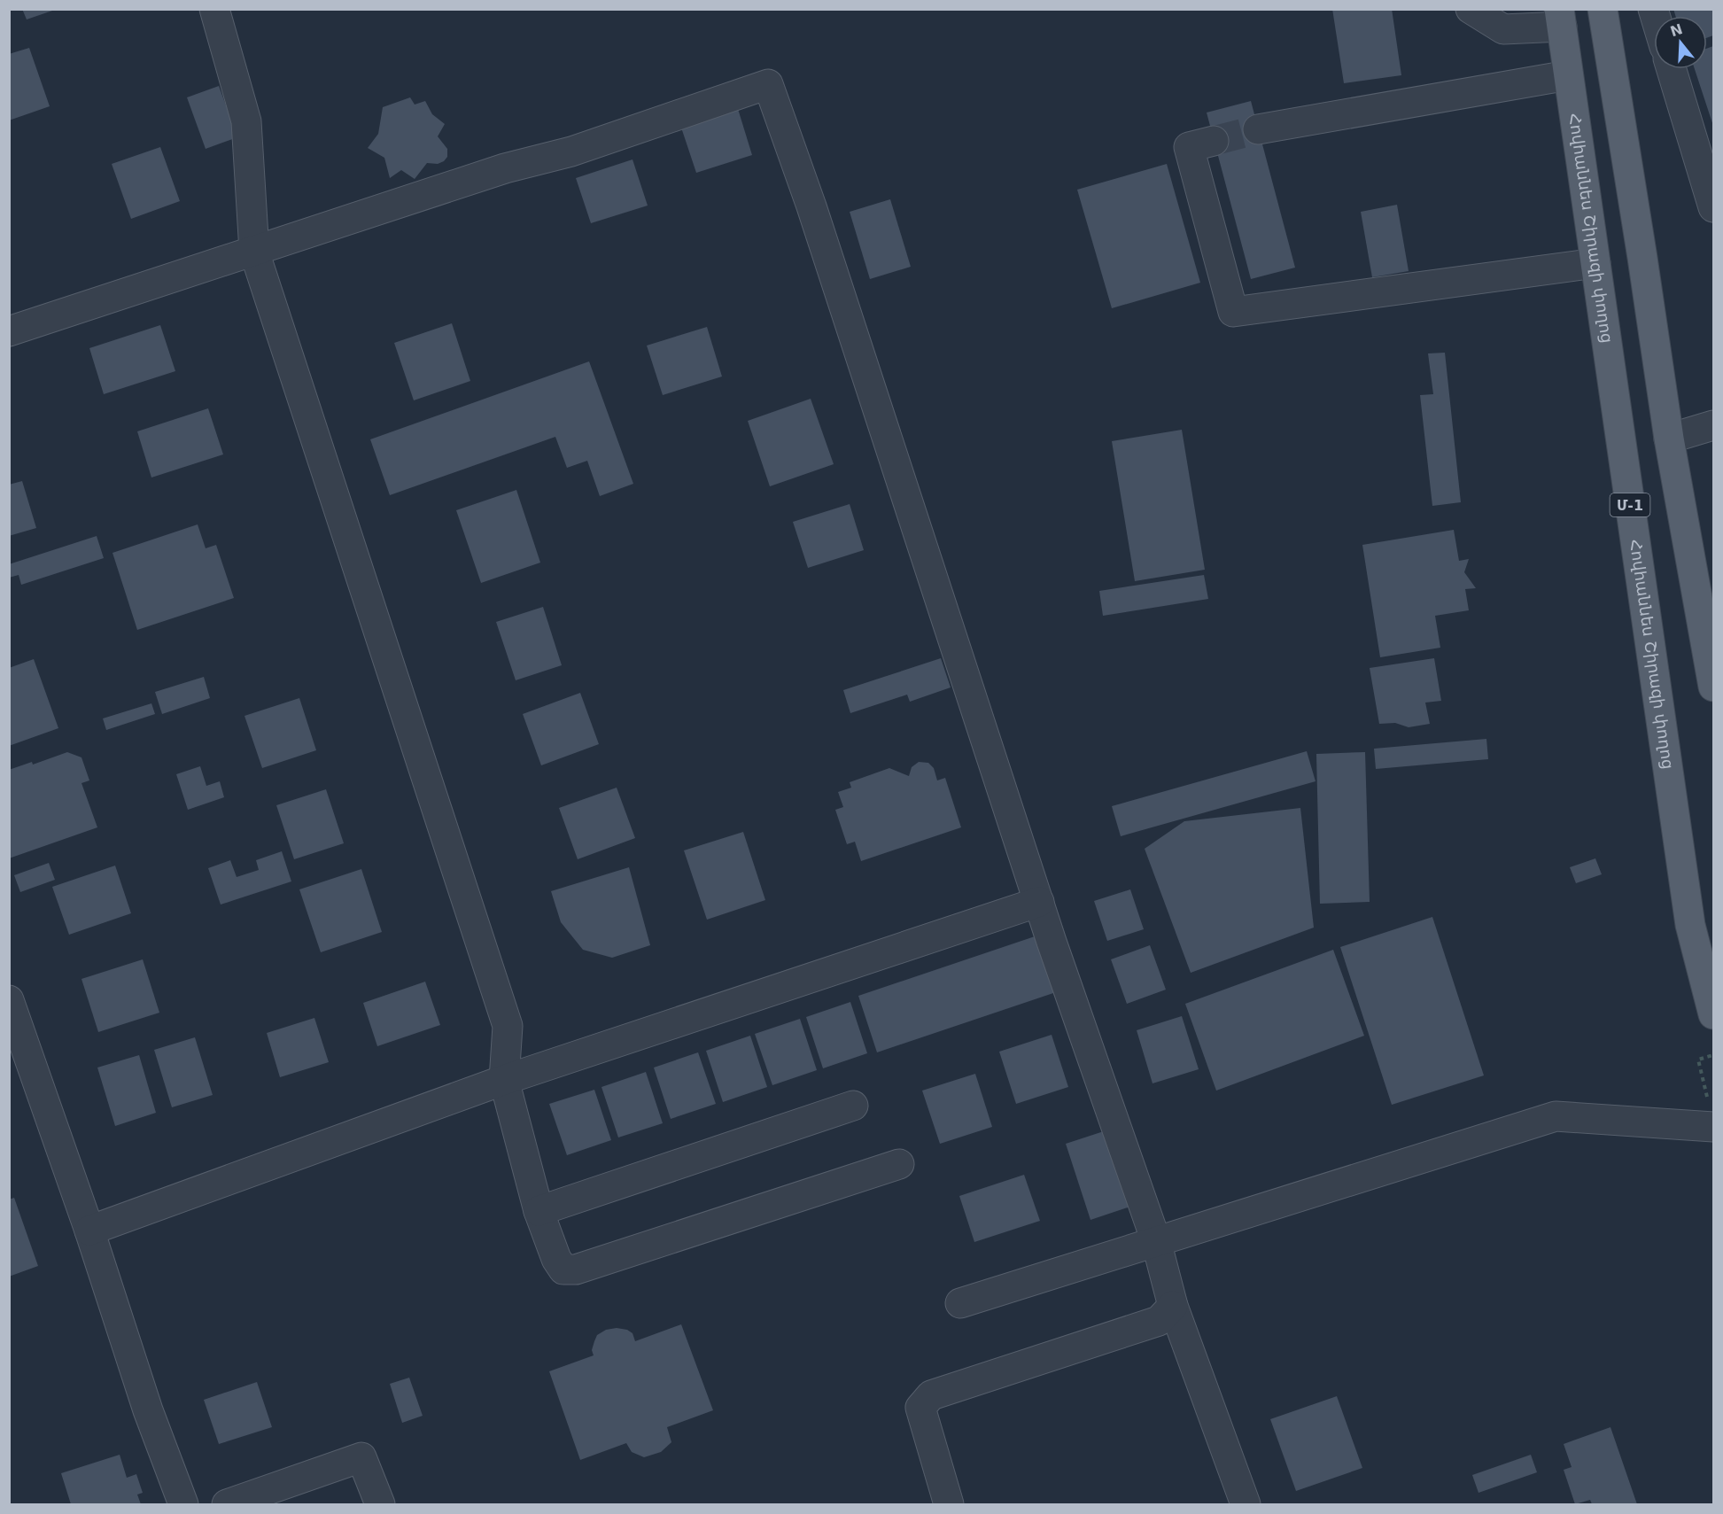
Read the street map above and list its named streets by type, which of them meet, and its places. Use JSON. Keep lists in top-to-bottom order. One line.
{"streets":{"main road":["Հովհաննես Շիրազի փողոց","Մ-1"]},"north":"top"}
